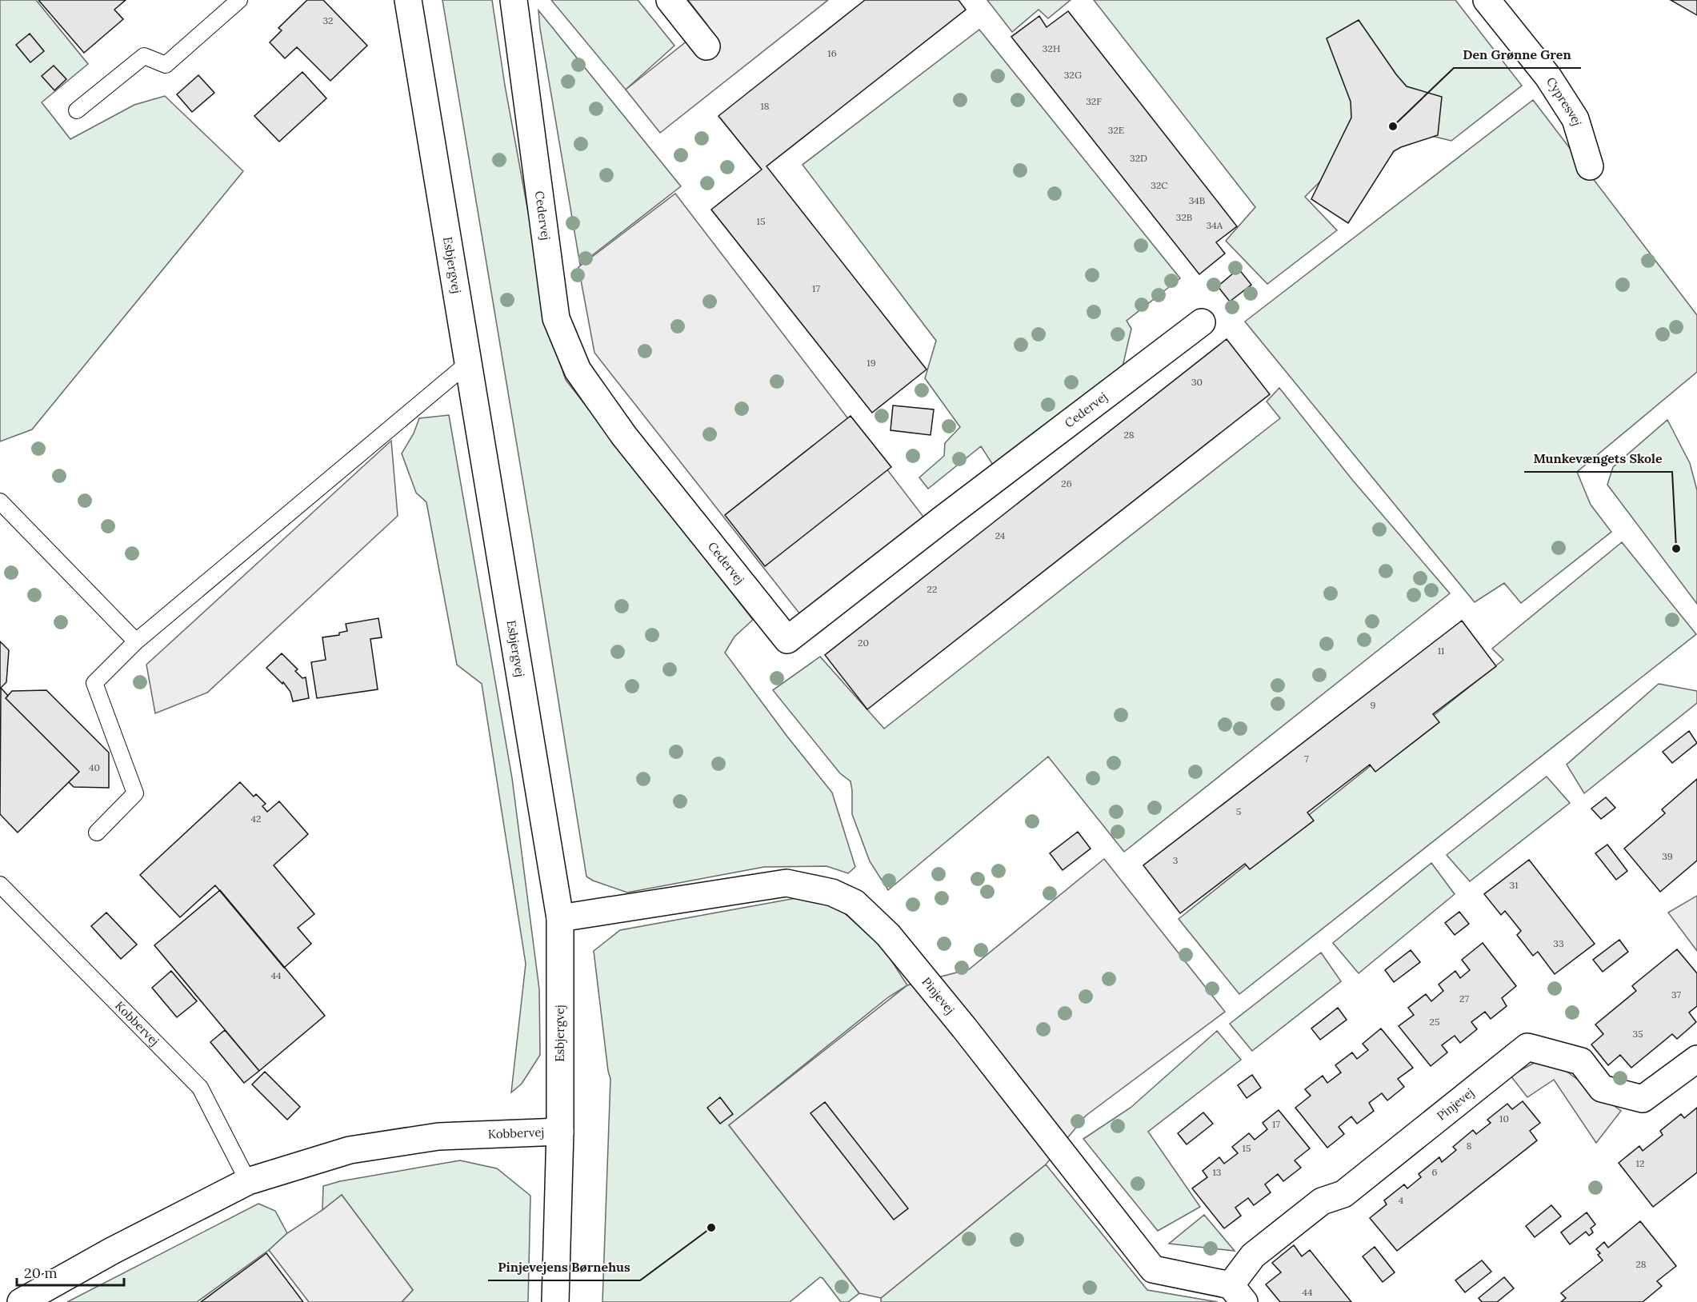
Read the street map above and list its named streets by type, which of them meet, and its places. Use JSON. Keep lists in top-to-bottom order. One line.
{"streets":{"street":["Cypresvej","Cedervej","Esbjergvej","Pinjevej","Kobbervej"]},"crossings":[["Esbjergvej","Pinjevej"],["Esbjergvej","Kobbervej"]],"places":["Den Grønne Gren","Munkevængets Skole","Pinjevejens Børnehus"],"house_numbers":["32","32H","16","32G","32F","18","32E","32D","32C","34B","32B","15","34A","17","19","30","28","26","24","22","20","11","9","7","40","5","42","39","3","31","33","44","37","27","25","35","10","17","8","15","12","13","6","4","28","44"],"scale_bar":"20 m"}
